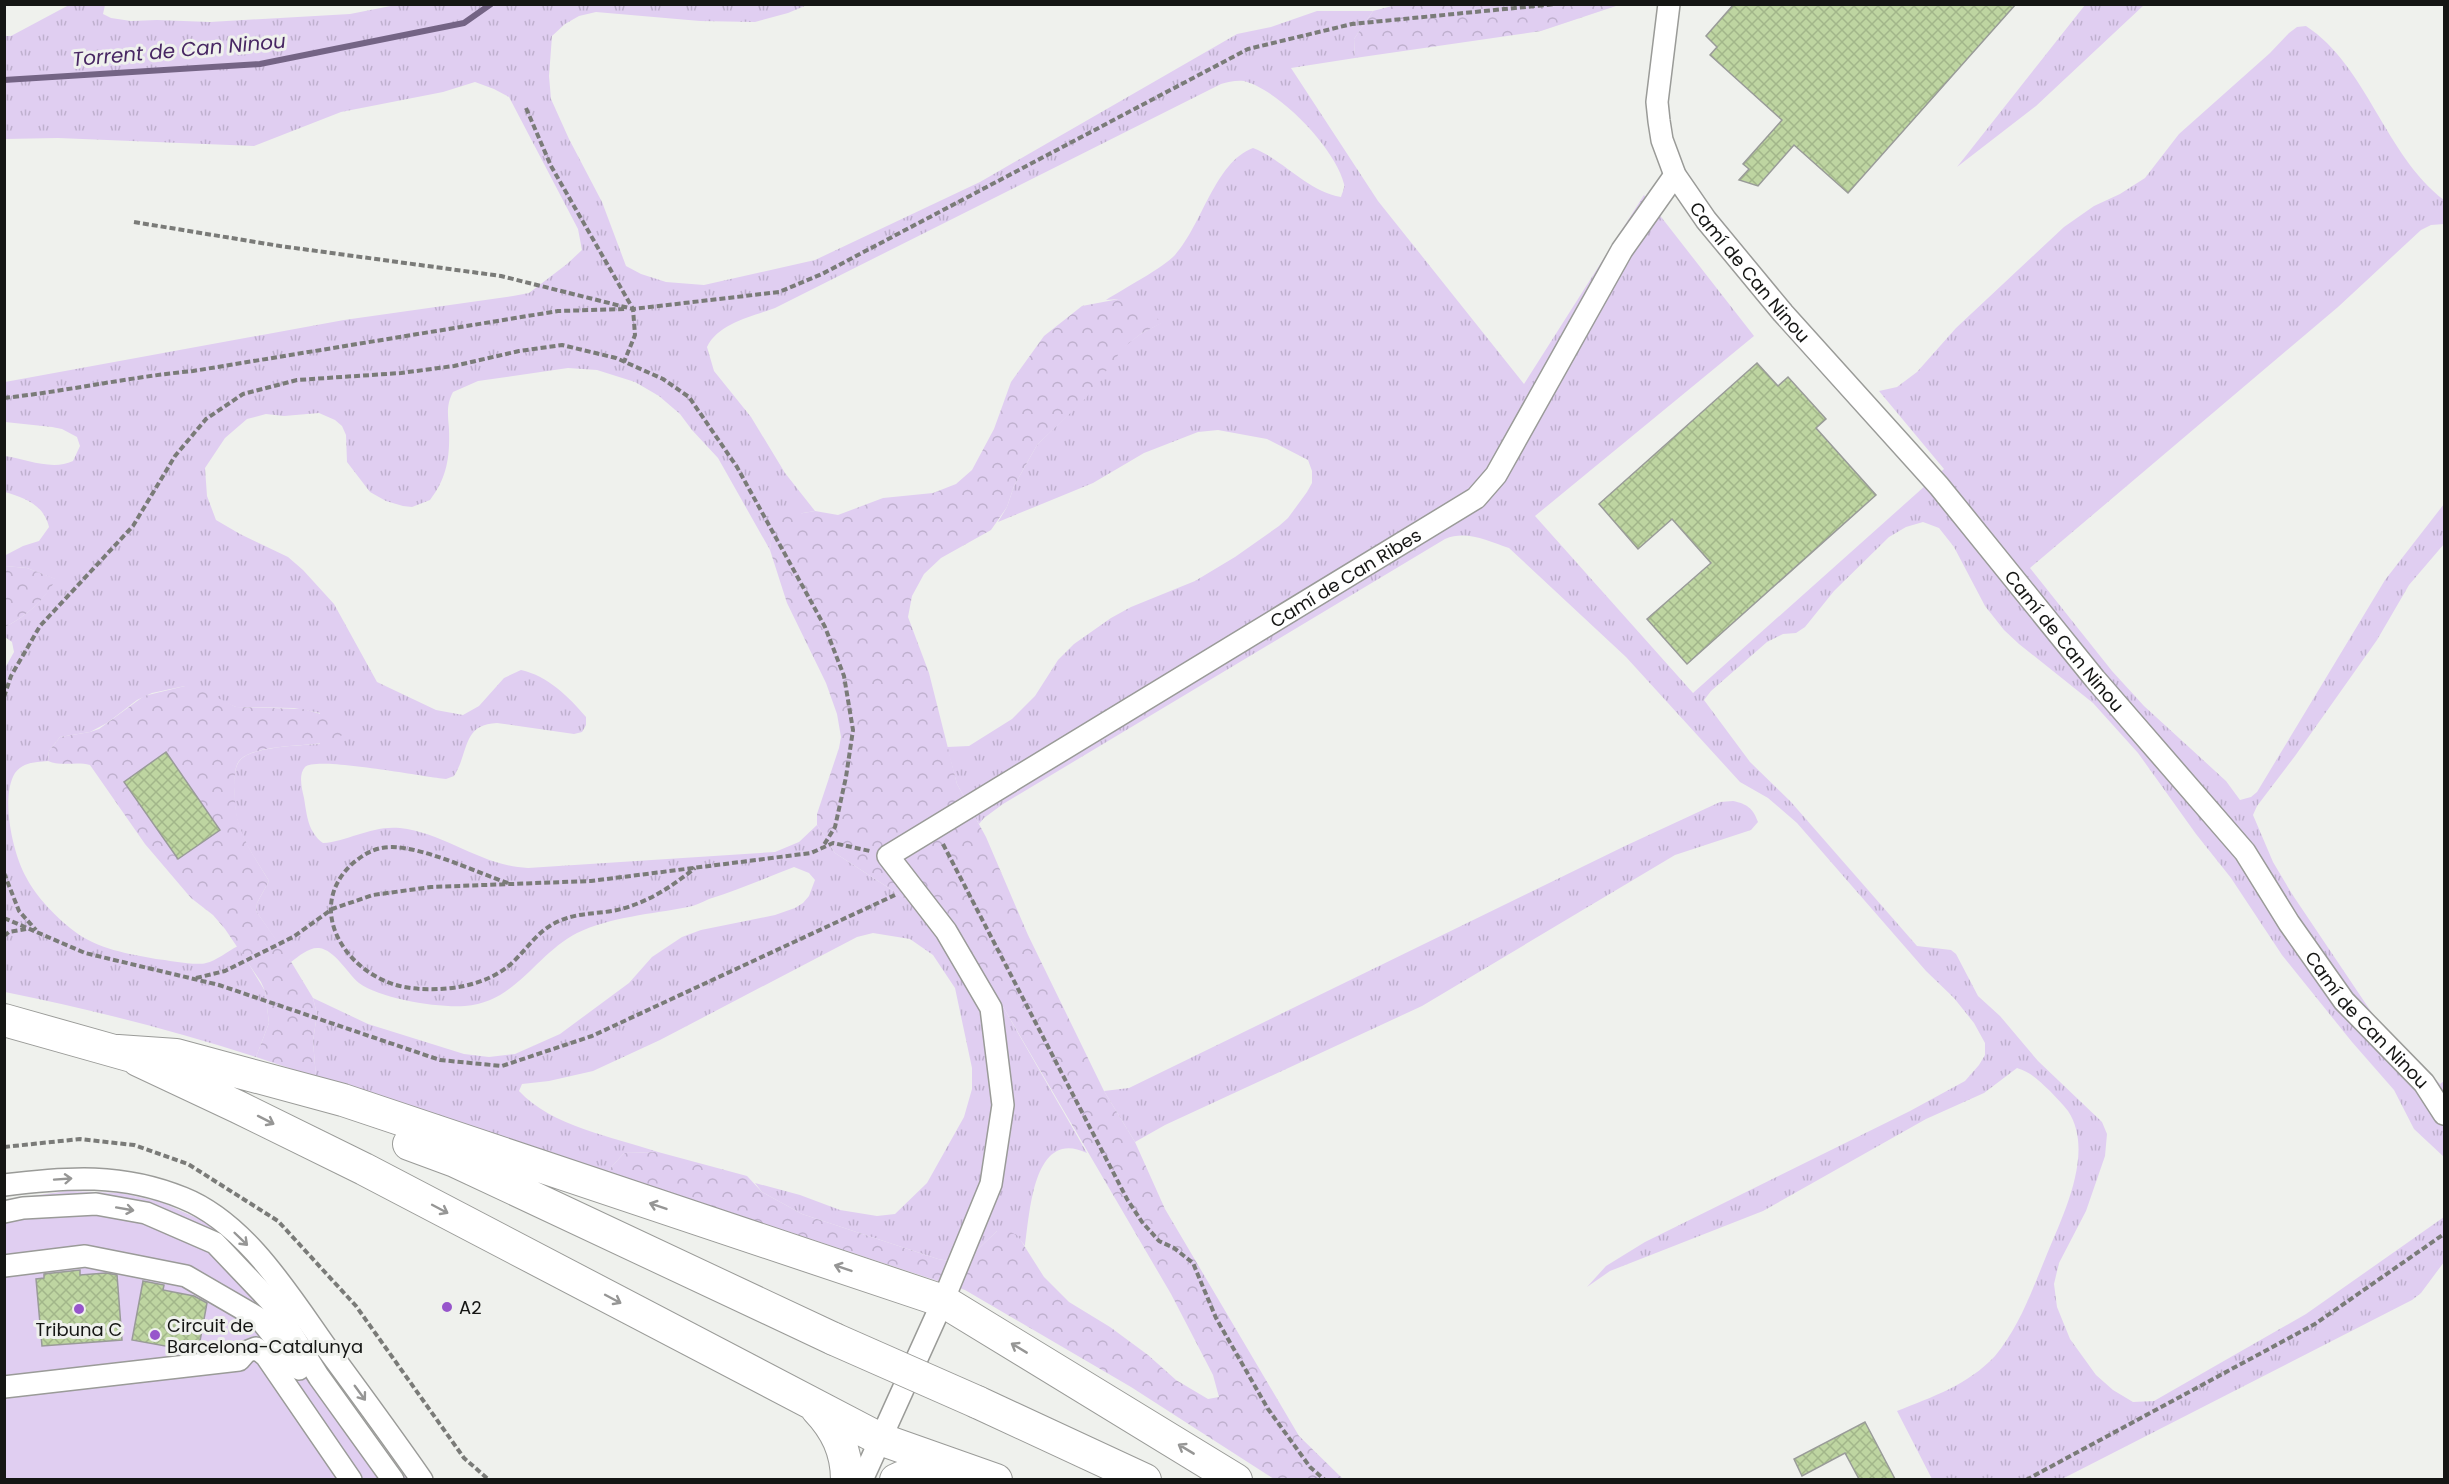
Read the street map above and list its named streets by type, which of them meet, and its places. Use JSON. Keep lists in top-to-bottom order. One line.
{"streets":{"street":["Camí de Can Ninou","Camí de Can Ribes"]},"crossings":[["Camí de Can Ninou","Camí de Can Ribes"]],"water":["Torrent de Can Ninou"],"places":["A2","Tribuna C","Circuit de Barcelona-Catalunya"]}
